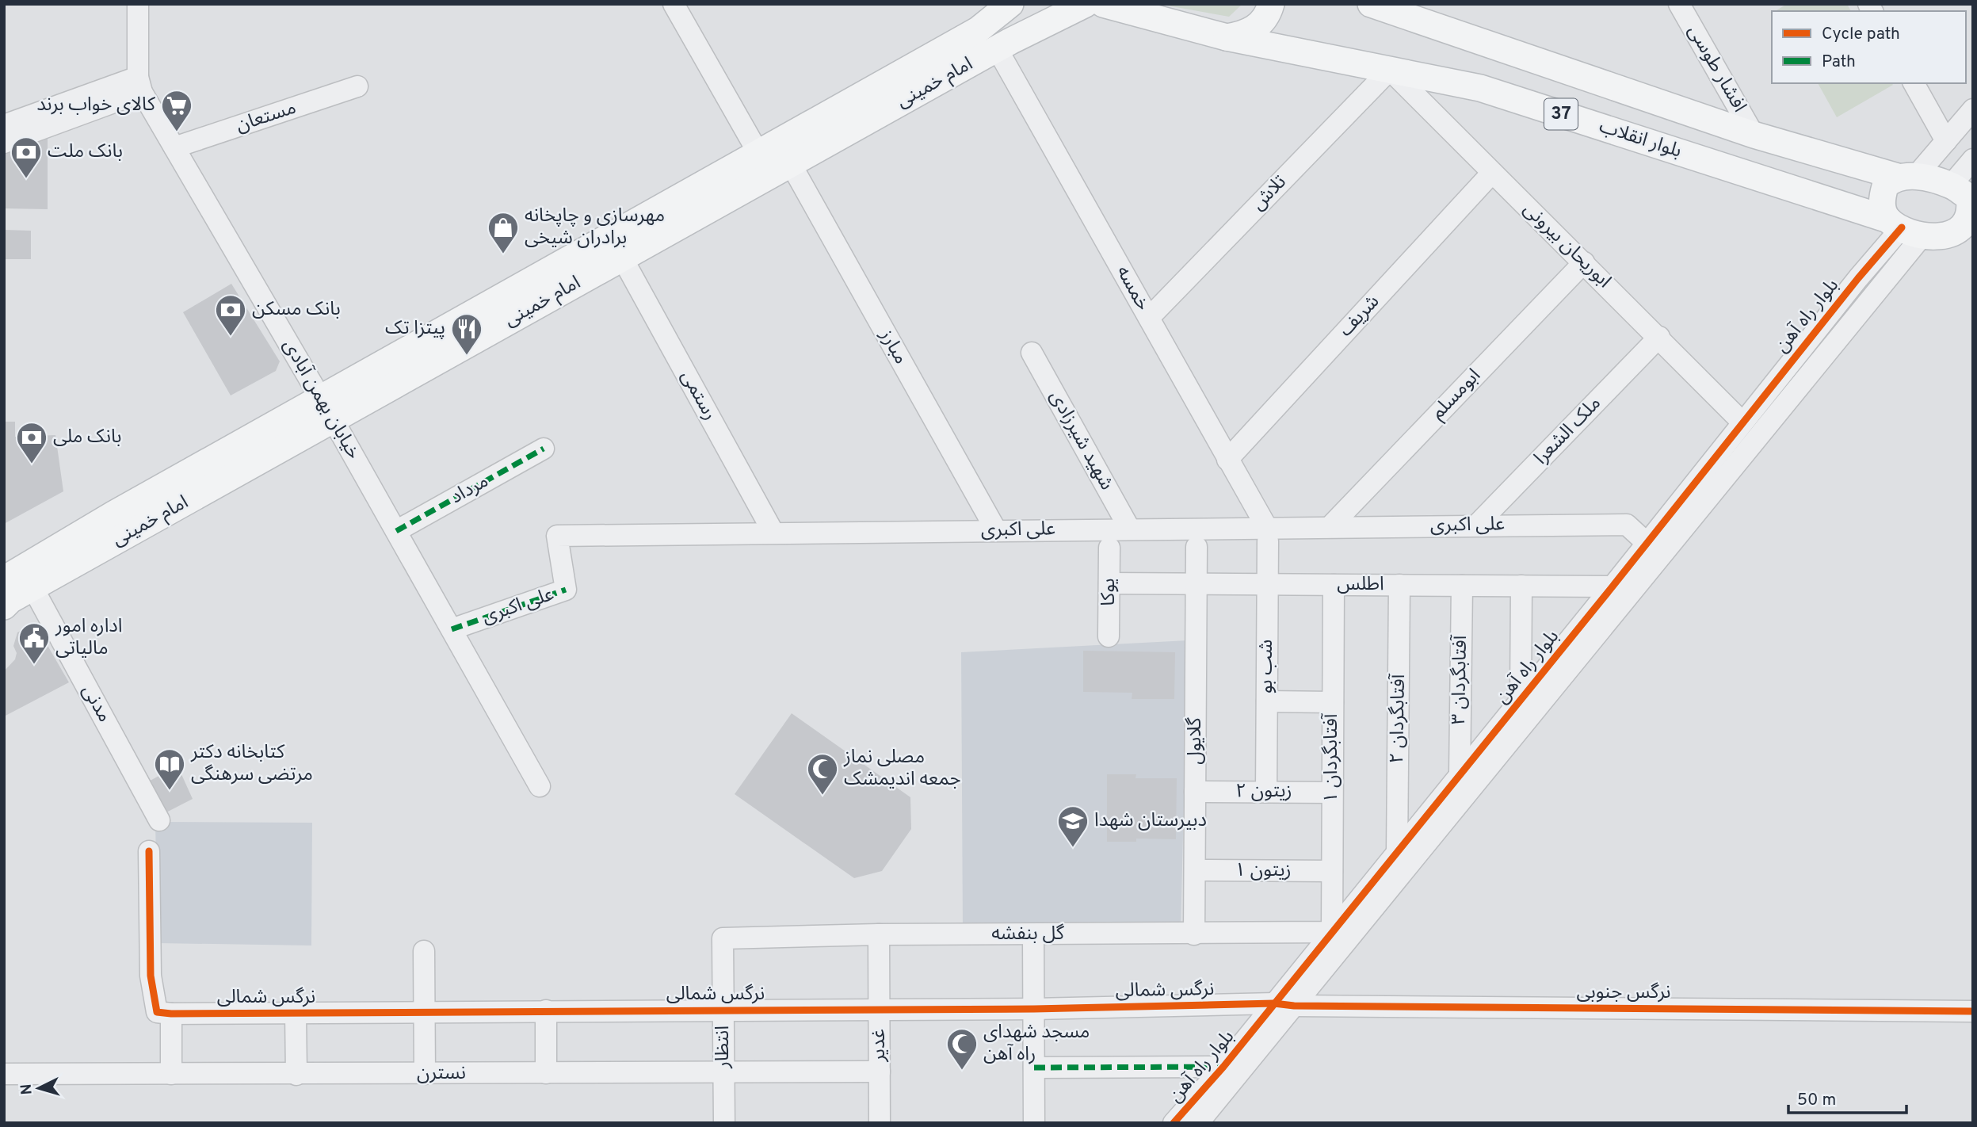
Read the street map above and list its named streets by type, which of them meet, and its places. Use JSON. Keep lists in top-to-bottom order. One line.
{"streets":{"main road":["امام خمینی","37","بلوار انقلاب"],"street":["افشار طوسی","مستعان","تلاش","ابوریحان بیرونی","خمسه","شریف","بلوار راه آهن","مبارز","ابومسلم","رستمی","خیابان بهمن آبادی","ملک الشعرا","شهید شیرزادی","مرداد","علی اکبری","اطلس","یوکا","شب بو","آفتابگردان ۳","مدنی","آفتابگردان ۲","گلایول","آفتابگردان ۱","زیتون ۲","زیتون ۱","گل بنفشه","نرگس شمالی","نرگس جنوبی","غدیر","انتظار","نسترن"]},"crossings":[["افشار طوسی","37"],["امام خمینی","خمسه"],["امام خمینی","مبارز"],["امام خمینی","رستمی"],["امام خمینی","خیابان بهمن آبادی"],["امام خمینی","مدنی"],["37","بلوار انقلاب"],["37","بلوار راه آهن"],["مستعان","خیابان بهمن آبادی"],["بلوار انقلاب","تلاش"],["بلوار انقلاب","ابوریحان بیرونی"],["بلوار انقلاب","بلوار راه آهن"],["تلاش","ابوریحان بیرونی"],["تلاش","خمسه"],["ابوریحان بیرونی","شریف"],["ابوریحان بیرونی","بلوار راه آهن"],["ابوریحان بیرونی","ابومسلم"],["ابوریحان بیرونی","ملک الشعرا"],["خمسه","شریف"],["خمسه","علی اکبری"],["خمسه","شب بو"],["بلوار راه آهن","علی اکبری"],["بلوار راه آهن","اطلس"],["بلوار راه آهن","آفتابگردان ۳"],["بلوار راه آهن","آفتابگردان ۲"],["بلوار راه آهن","آفتابگردان ۱"],["بلوار راه آهن","گل بنفشه"],["بلوار راه آهن","نرگس شمالی"],["بلوار راه آهن","نرگس جنوبی"],["مبارز","علی اکبری"],["ابومسلم","علی اکبری"],["رستمی","علی اکبری"],["خیابان بهمن آبادی","مرداد"],["خیابان بهمن آبادی","علی اکبری"],["ملک الشعرا","علی اکبری"],["شهید شیرزادی","علی اکبری"],["علی اکبری","شب بو"],["اطلس","یوکا"],["اطلس","شب بو"],["اطلس","آفتابگردان ۳"],["اطلس","آفتابگردان ۲"],["اطلس","گلایول"],["اطلس","آفتابگردان ۱"],["شب بو","زیتون ۲"],["گلایول","زیتون ۲"],["گلایول","زیتون ۱"],["گلایول","گل بنفشه"],["آفتابگردان ۱","زیتون ۲"],["آفتابگردان ۱","زیتون ۱"],["آفتابگردان ۱","گل بنفشه"],["گل بنفشه","غدیر"],["گل بنفشه","انتظار"],["نرگس شمالی","نرگس جنوبی"],["نرگس شمالی","غدیر"],["نرگس شمالی","انتظار"],["غدیر","نسترن"],["انتظار","نسترن"]],"places":{"supermarket":["کالای خواب برند"],"bank":["بانک ملت","بانک مسکن","بانک ملی"],"shop":["مهرسازی و چاپخانه برادران شیخی"],"restaurant":["پیتزا تک"],"public building":["اداره امور مالیاتی"],"library":["کتابخانه دکتر مرتضی سرهنگی"],"mosque":["مصلی نماز جمعه اندیمشک","مسجد شهدای راه آهن"],"school or university":["دبیرستان شهدا"]},"legend":["Cycle path","Path"],"scale_bar":"50 m","north":"left"}
